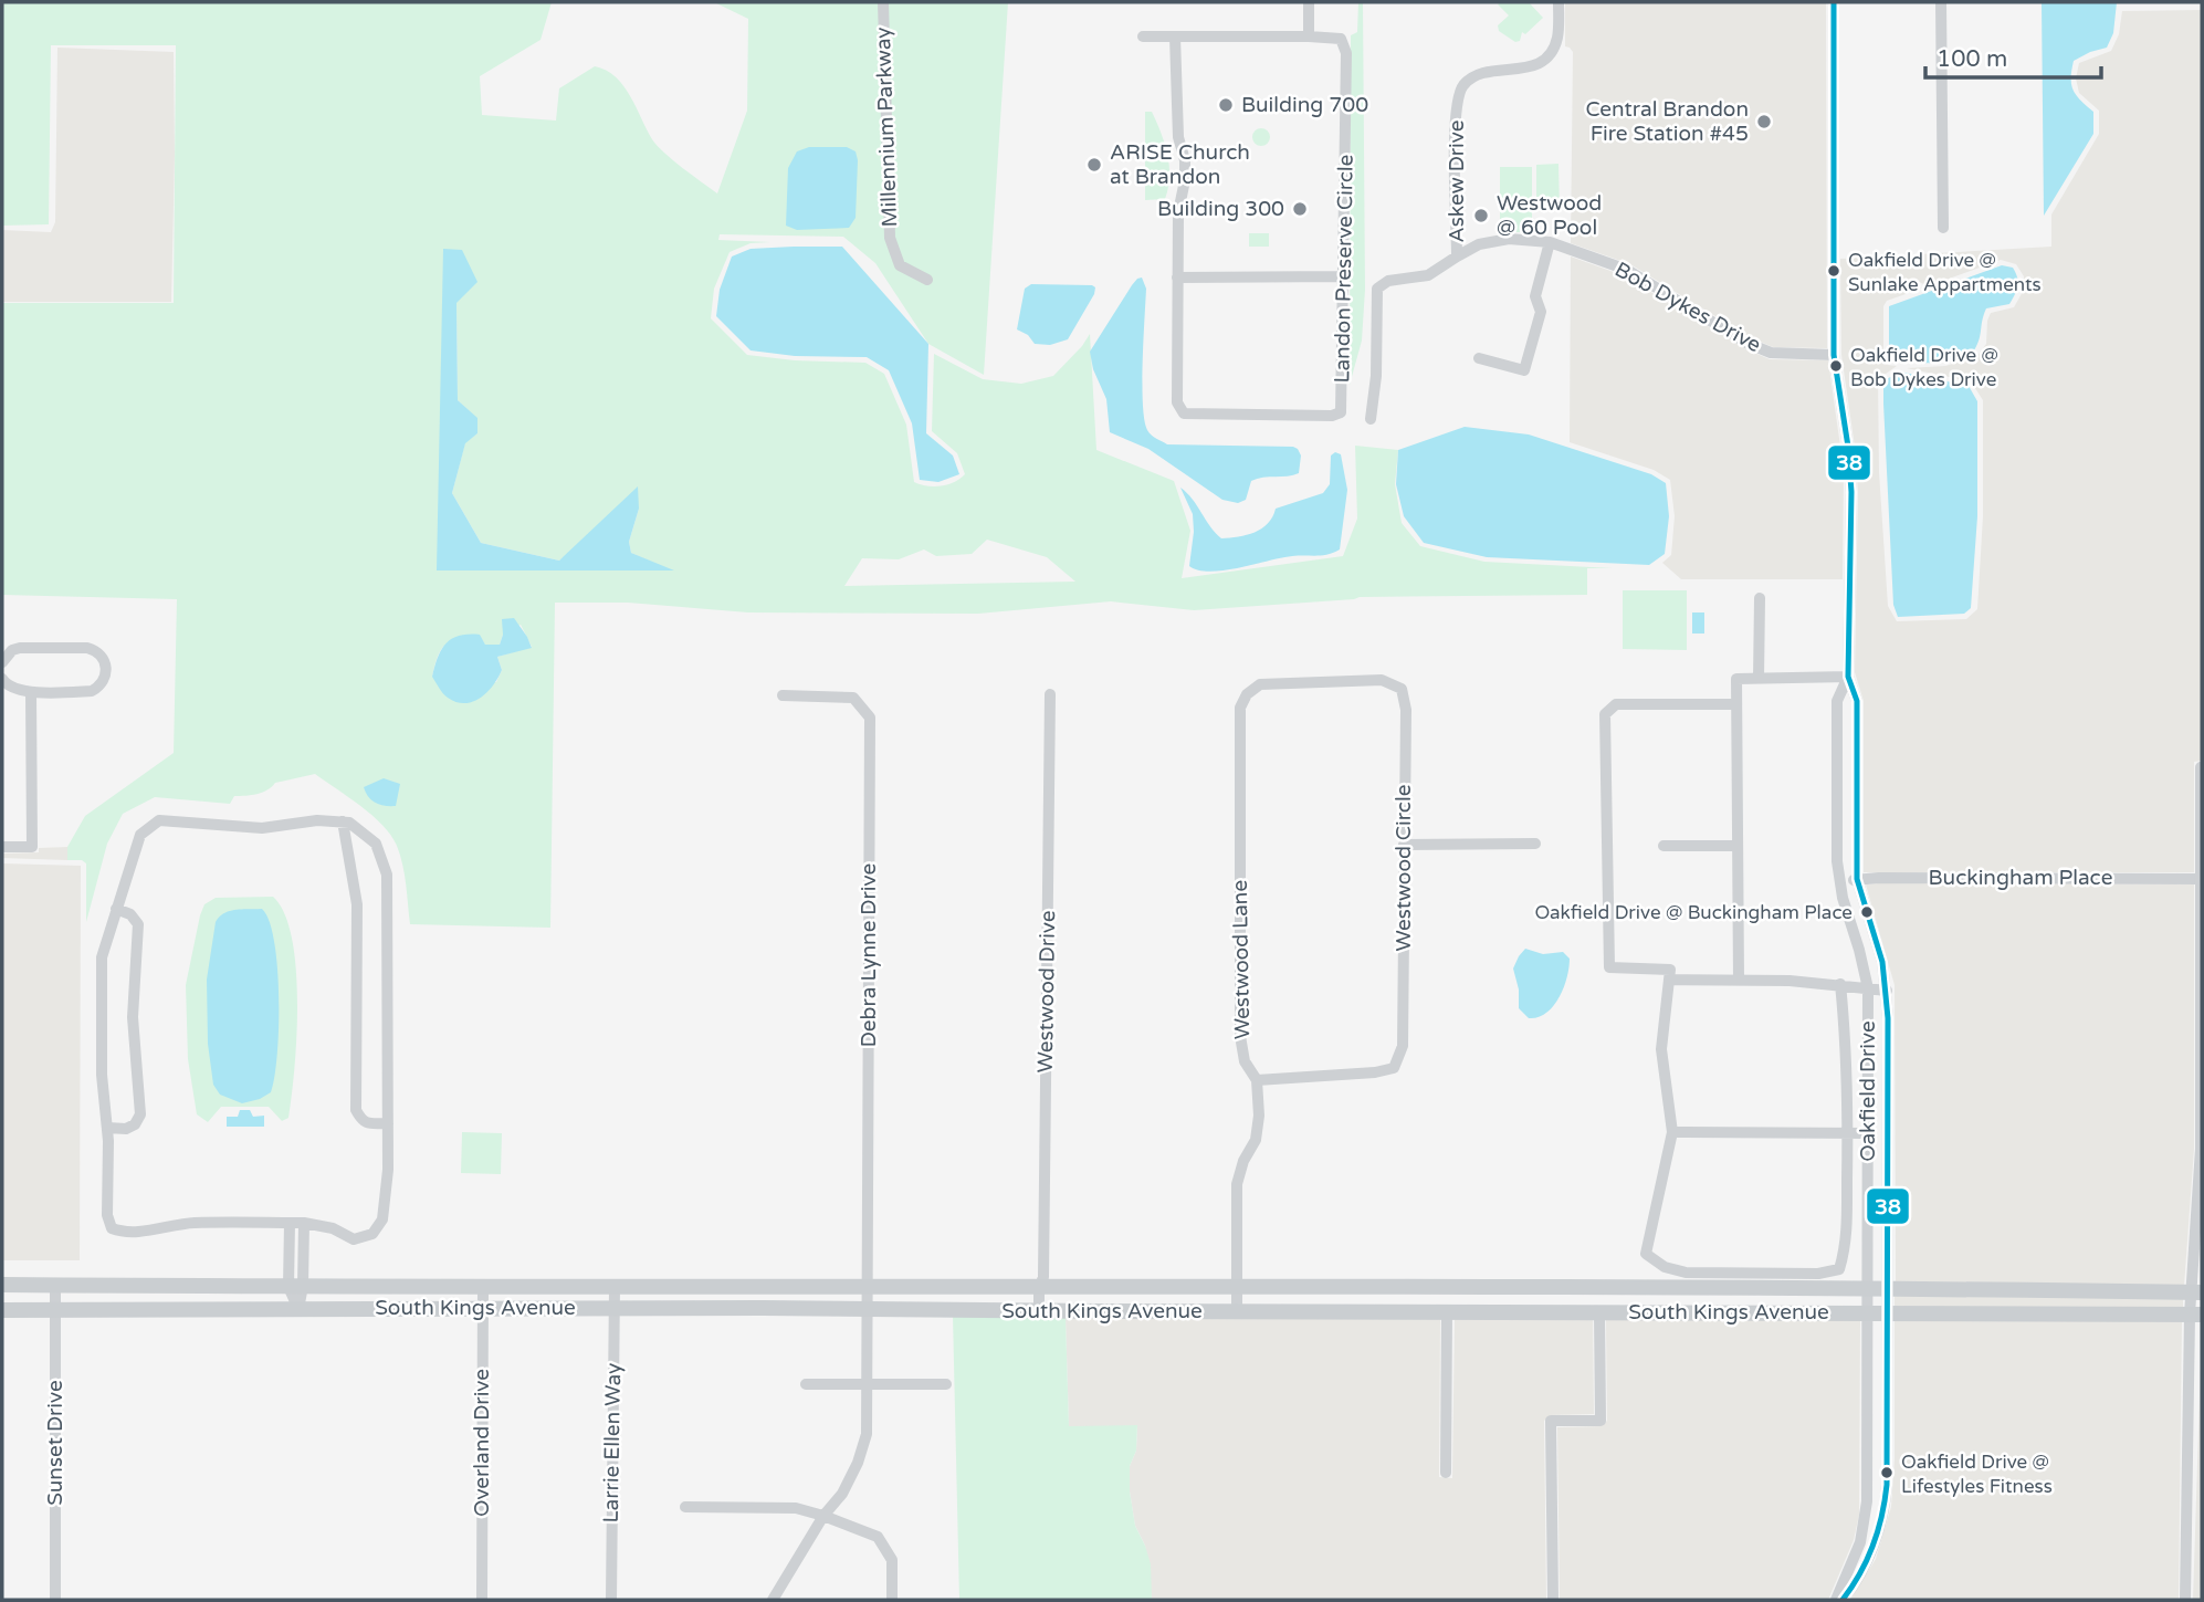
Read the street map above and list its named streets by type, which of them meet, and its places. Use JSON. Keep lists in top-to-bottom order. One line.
{"streets":{"main road":["South Kings Avenue"],"street":["Millennium Parkway","Askew Drive","Landon Preserve Circle","Bob Dykes Drive","Westwood Circle","Buckingham Place","Debra Lynne Drive","Westwood Lane","Westwood Drive","Oakfield Drive","Sunset Drive","Overland Drive","Larrie Ellen Way"]},"crossings":[["Askew Drive","Bob Dykes Drive"],["Bob Dykes Drive","Oakfield Drive"],["Westwood Circle","Westwood Lane"],["Buckingham Place","Oakfield Drive"],["Debra Lynne Drive","South Kings Avenue"],["Westwood Lane","South Kings Avenue"],["Westwood Drive","South Kings Avenue"],["Oakfield Drive","South Kings Avenue"],["South Kings Avenue","Sunset Drive"],["South Kings Avenue","Overland Drive"],["South Kings Avenue","Larrie Ellen Way"]],"places":["Building 700","Central Brandon Fire Station #45","ARISE Church at Brandon","Building 300","Westwood @ 60 Pool","Oakfield Drive @ Sunlake Appartments","Oakfield Drive @ Bob Dykes Drive","Oakfield Drive @ Buckingham Place","Oakfield Drive @ Lifestyles Fitness"],"lines":["transit line 38"],"scale_bar":"100 m"}
